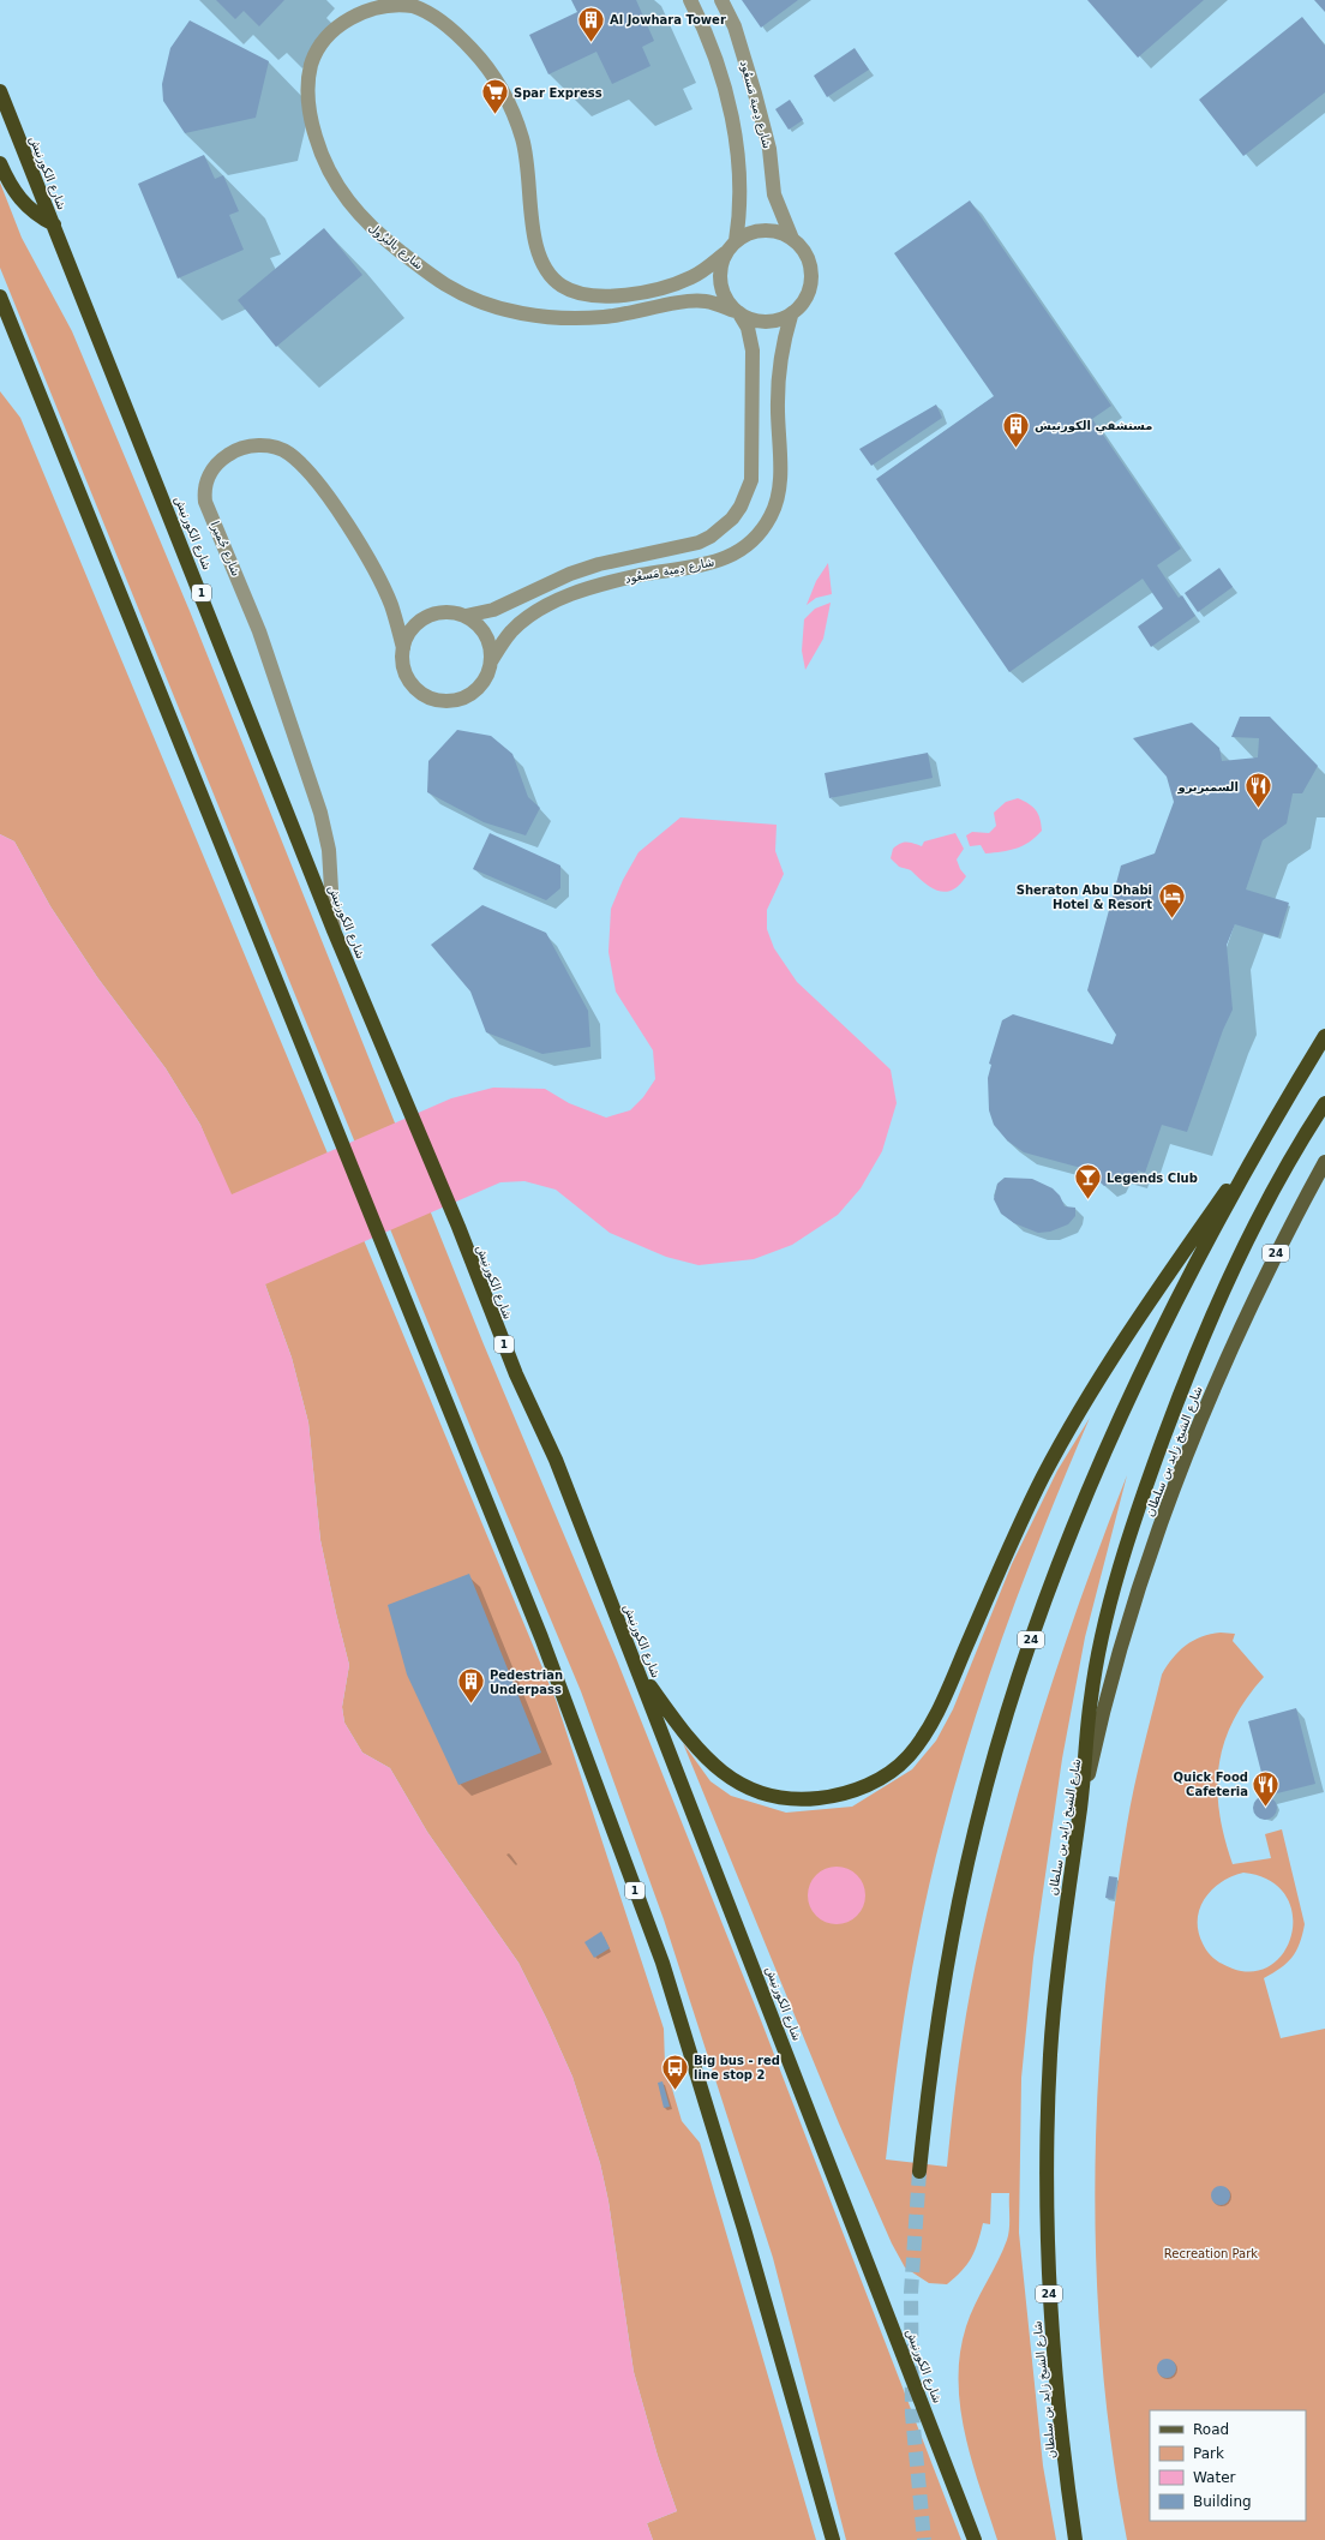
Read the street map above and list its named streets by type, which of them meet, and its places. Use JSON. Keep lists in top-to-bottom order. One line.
{"streets":{"highway":["شارع الكورنيش","1","24","شارع الشيخ زايد بن سلطان"],"street":["شارع دِمية مَسعُود","شارع باليزُول","شارع جُميرا"]},"crossings":[["شارع دِمية مَسعُود","شارع باليزُول"],["شارع دِمية مَسعُود","شارع جُميرا"],["شارع الكورنيش","شارع جُميرا"]],"parks":["Recreation Park"],"places":{"building":["Al Jowhara Tower","مستشفي الكورنيش","Pedestrian Underpass"],"supermarket":["Spar Express"],"restaurant":["السمبريرو","Quick Food Cafeteria"],"hotel":["Sheraton Abu Dhabi Hotel & Resort"],"bar":["Legends Club"],"bus stop":["Big bus - red line stop 2"]},"legend":["Road","Park","Water","Building"]}
